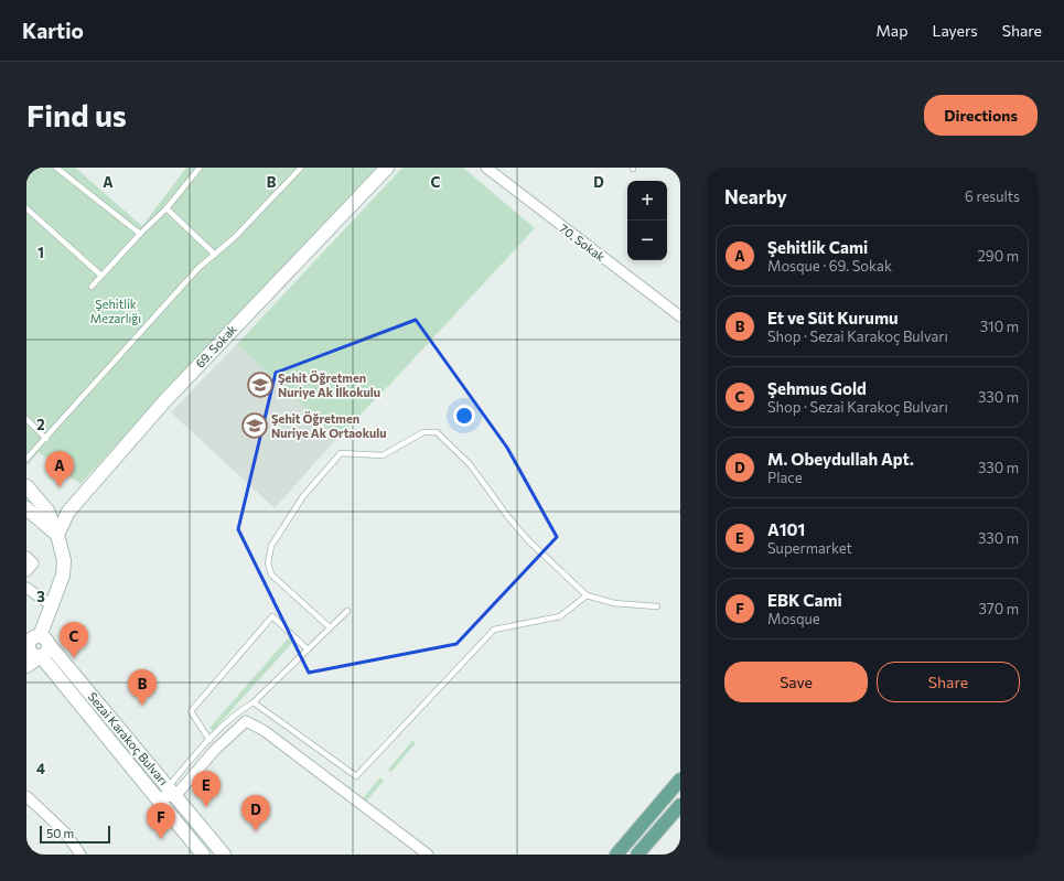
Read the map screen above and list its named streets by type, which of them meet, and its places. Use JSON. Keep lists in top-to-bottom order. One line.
{"streets":{"street":["70. Sokak","69. Sokak","Sezai Karakoç Bulvarı"]},"parks":["Şehitlik Mezarlığı"],"places":{"school or university":["Şehit Öğretmen Nuriye Ak İlkokulu","Şehit Öğretmen Nuriye Ak Ortaokulu"]},"scale_bar":"50 m","page":{"header":"Kartio","nav":["Map","Layers","Share"],"buttons":["Directions",["Save","Share"]],"title":"Find us","heading":["Nearby","6 results"],"map_buttons":["+","−"],"list":[{"mark":"A","name":"Şehitlik Cami","note":"Mosque · 69. Sokak","value":"290 m"},{"mark":"B","name":"Et ve Süt Kurumu","note":"Shop · Sezai Karakoç Bulvarı","value":"310 m"},{"mark":"C","name":"Şehmus Gold","note":"Shop · Sezai Karakoç Bulvarı","value":"330 m"},{"mark":"D","name":"M. Obeydullah Apt.","note":"Place","value":"330 m"},{"mark":"E","name":"A101","note":"Supermarket","value":"330 m"},{"mark":"F","name":"EBK Cami","note":"Mosque","value":"370 m"}],"pins":["A","C","B","E","D","F"],"scale":"50 m"},"grid":{"columns":["A","B","C","D"],"rows":["1","2","3","4"]}}
